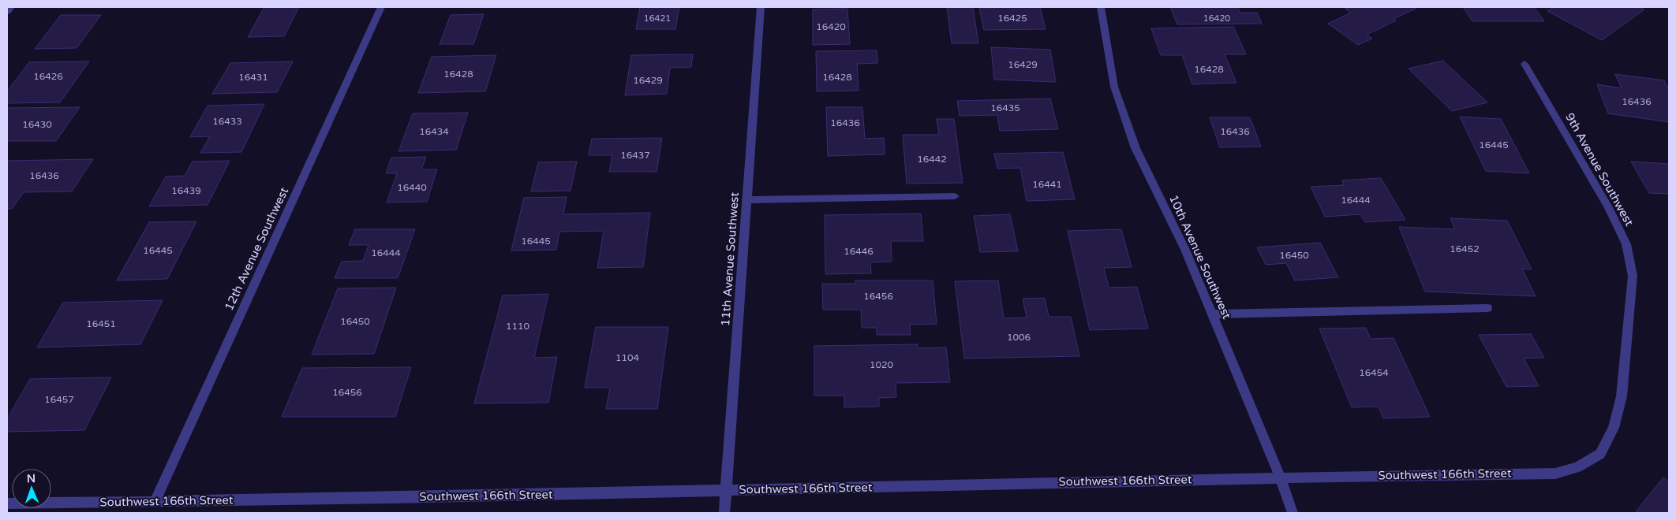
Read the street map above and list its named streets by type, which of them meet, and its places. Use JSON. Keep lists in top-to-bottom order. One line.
{"streets":{"street":["9th Avenue Southwest","12th Avenue Southwest","10th Avenue Southwest","11th Avenue Southwest","Southwest 166th Street"]},"crossings":[["9th Avenue Southwest","Southwest 166th Street"],["12th Avenue Southwest","Southwest 166th Street"],["10th Avenue Southwest","Southwest 166th Street"],["11th Avenue Southwest","Southwest 166th Street"]],"house_numbers":["16421","16425","16420","16420","16429","16428","16428","16426","16431","16428","16429","16436","16435","16433","16436","16430","16434","16436","16445","16437","16442","16436","16441","16440","16439","16444","16445","16452","16445","16446","16444","16450","16456","16450","16451","1110","1006","1104","1020","16454","16456","16457"],"north":"top"}
